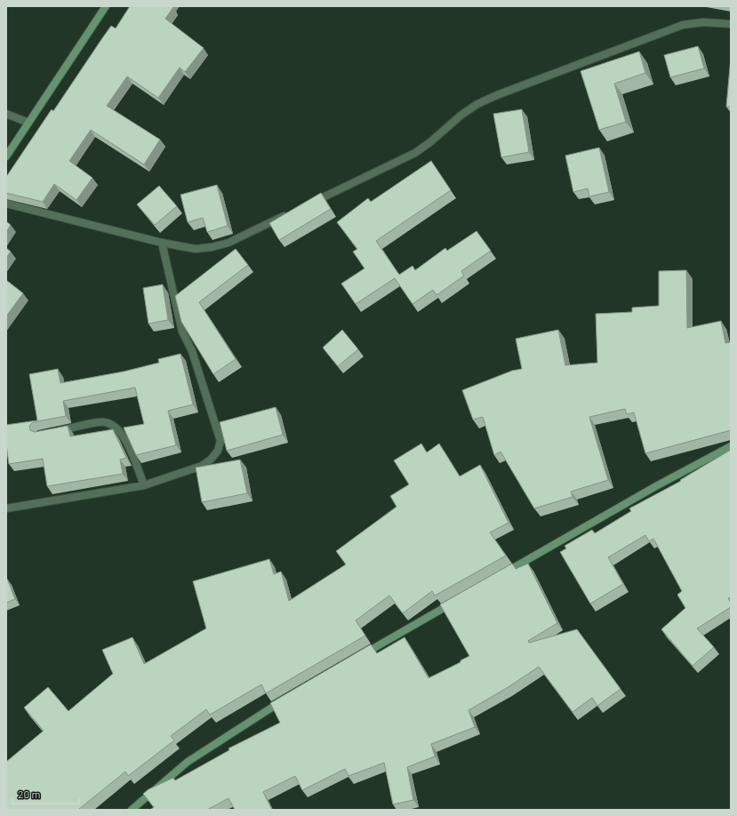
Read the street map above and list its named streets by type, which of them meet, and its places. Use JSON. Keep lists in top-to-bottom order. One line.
{"scale_bar":"20 m"}
